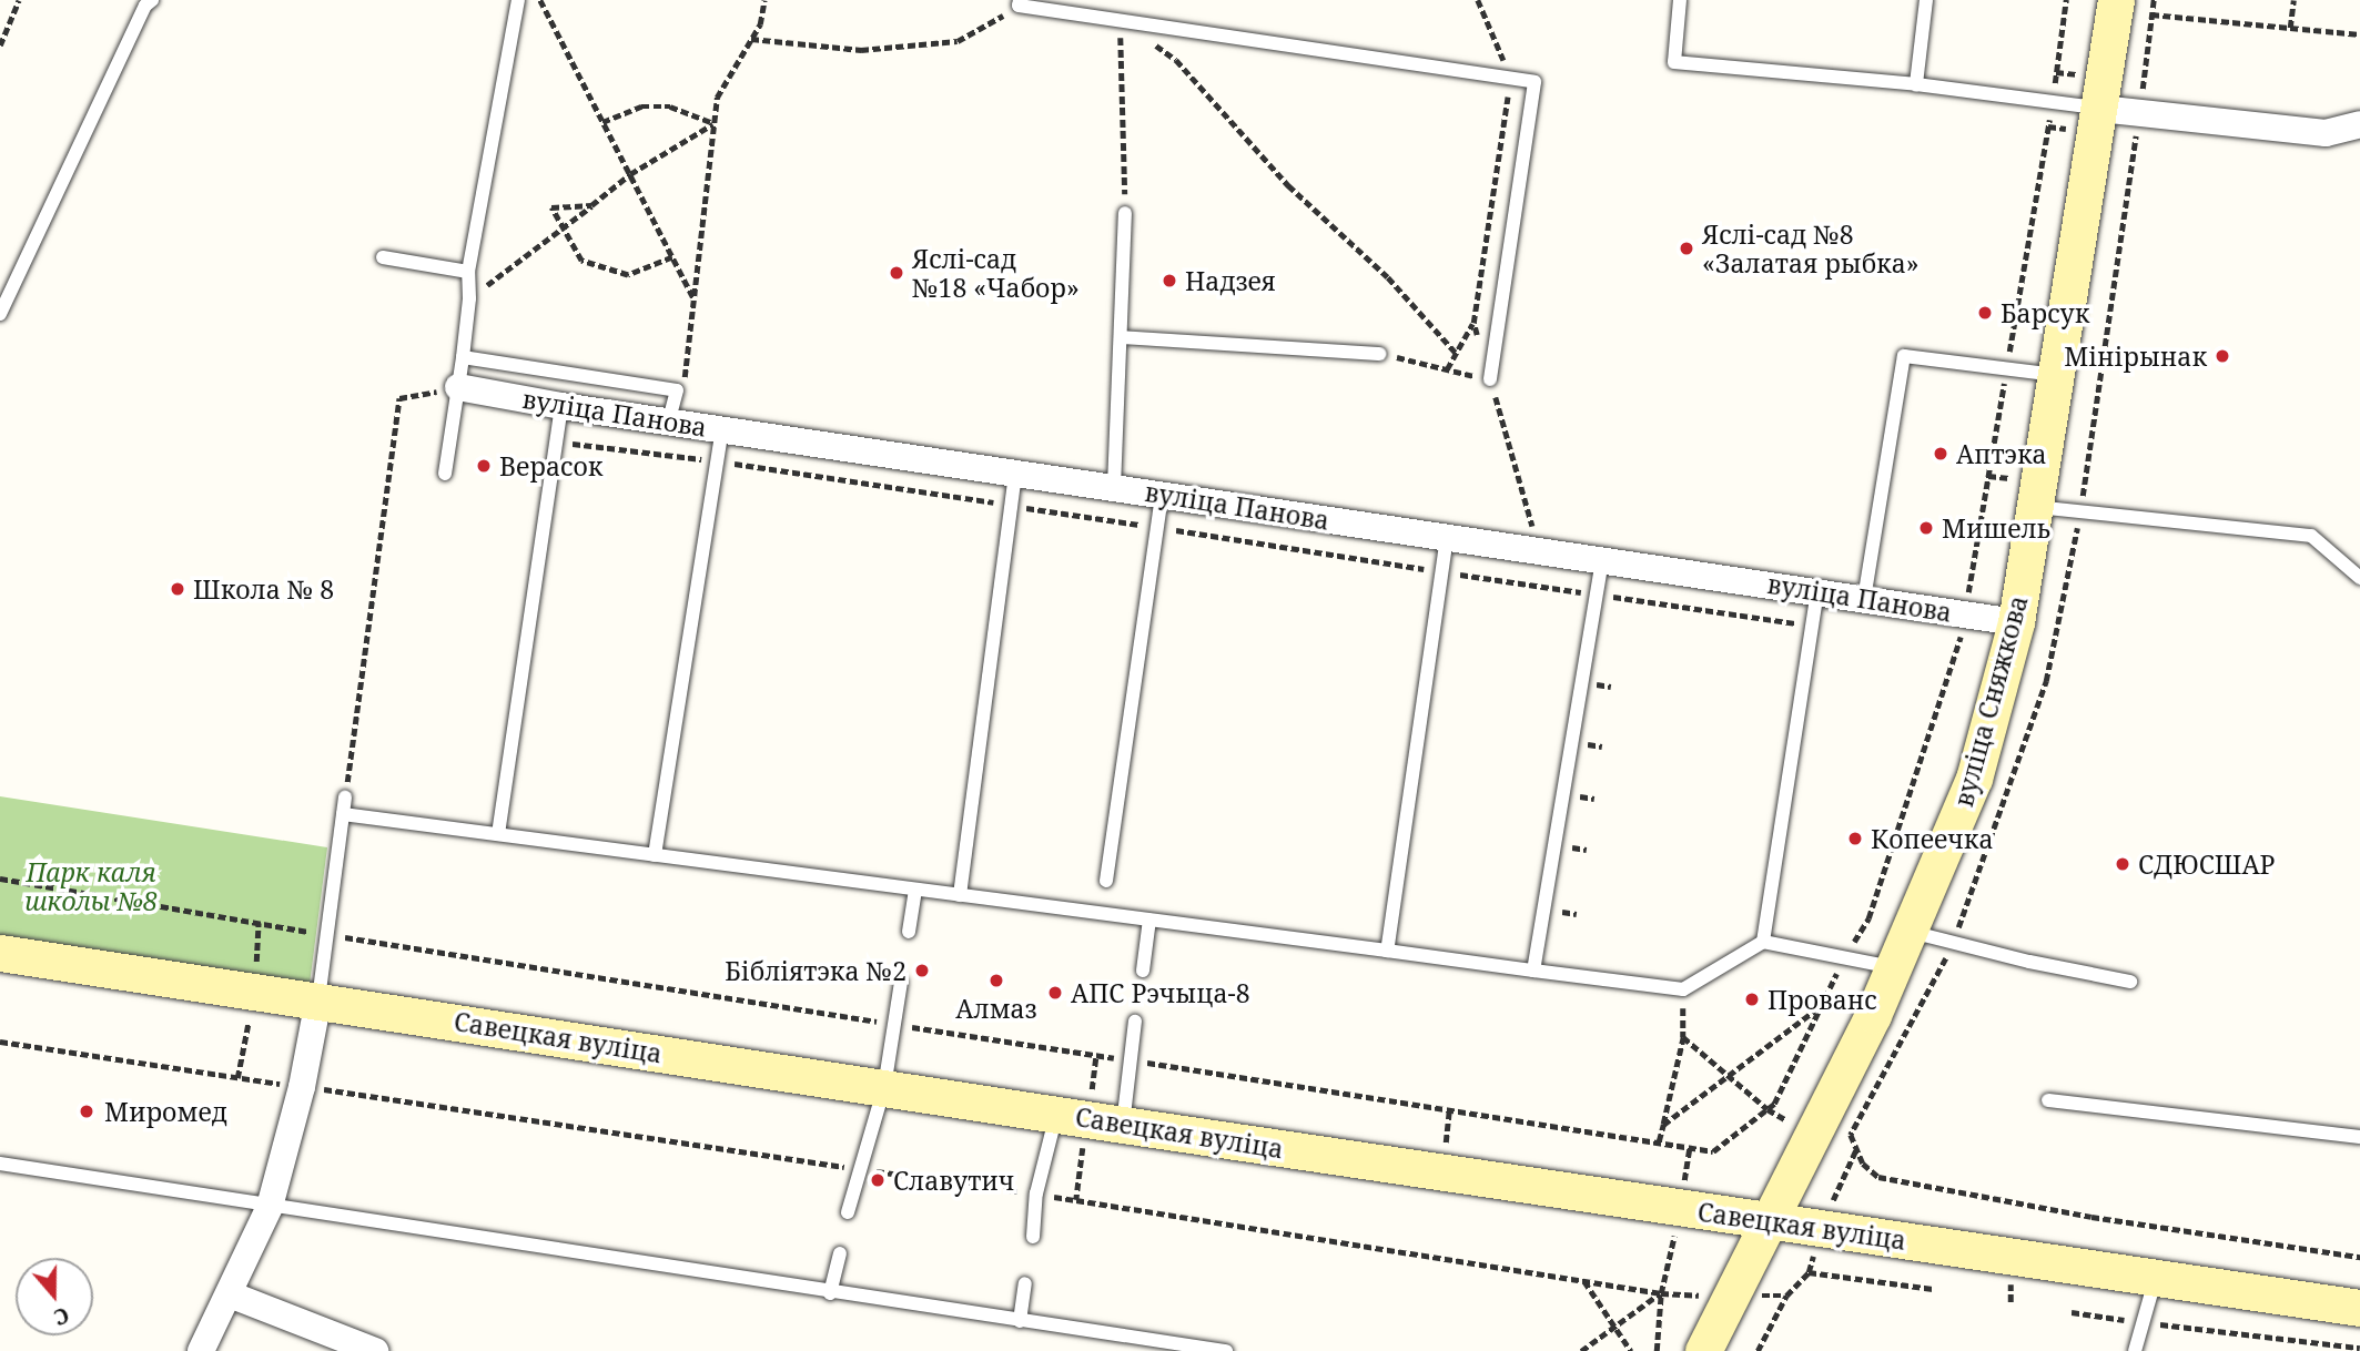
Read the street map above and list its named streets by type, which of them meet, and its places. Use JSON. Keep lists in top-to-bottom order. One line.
{"streets":{"street":["вуліца Панова","вуліца Сняжкова","Савецкая вуліца"]},"crossings":[["вуліца Панова","вуліца Сняжкова"],["вуліца Сняжкова","Савецкая вуліца"]],"parks":["Парк каля школы №8"],"places":["Яслі-сад №8 «Залатая рыбка»","Яслі-сад №18 «Чабор»","Надзея","Барсук","Мінірынак","Аптэка","Верасок","Мишель","Школа № 8","Копеечка","СДЮСШАР","Бібліятэка №2","Алмаз","АПС Рэчыца-8","Прованс","Миромед","Славутич"],"north":"bottom"}
